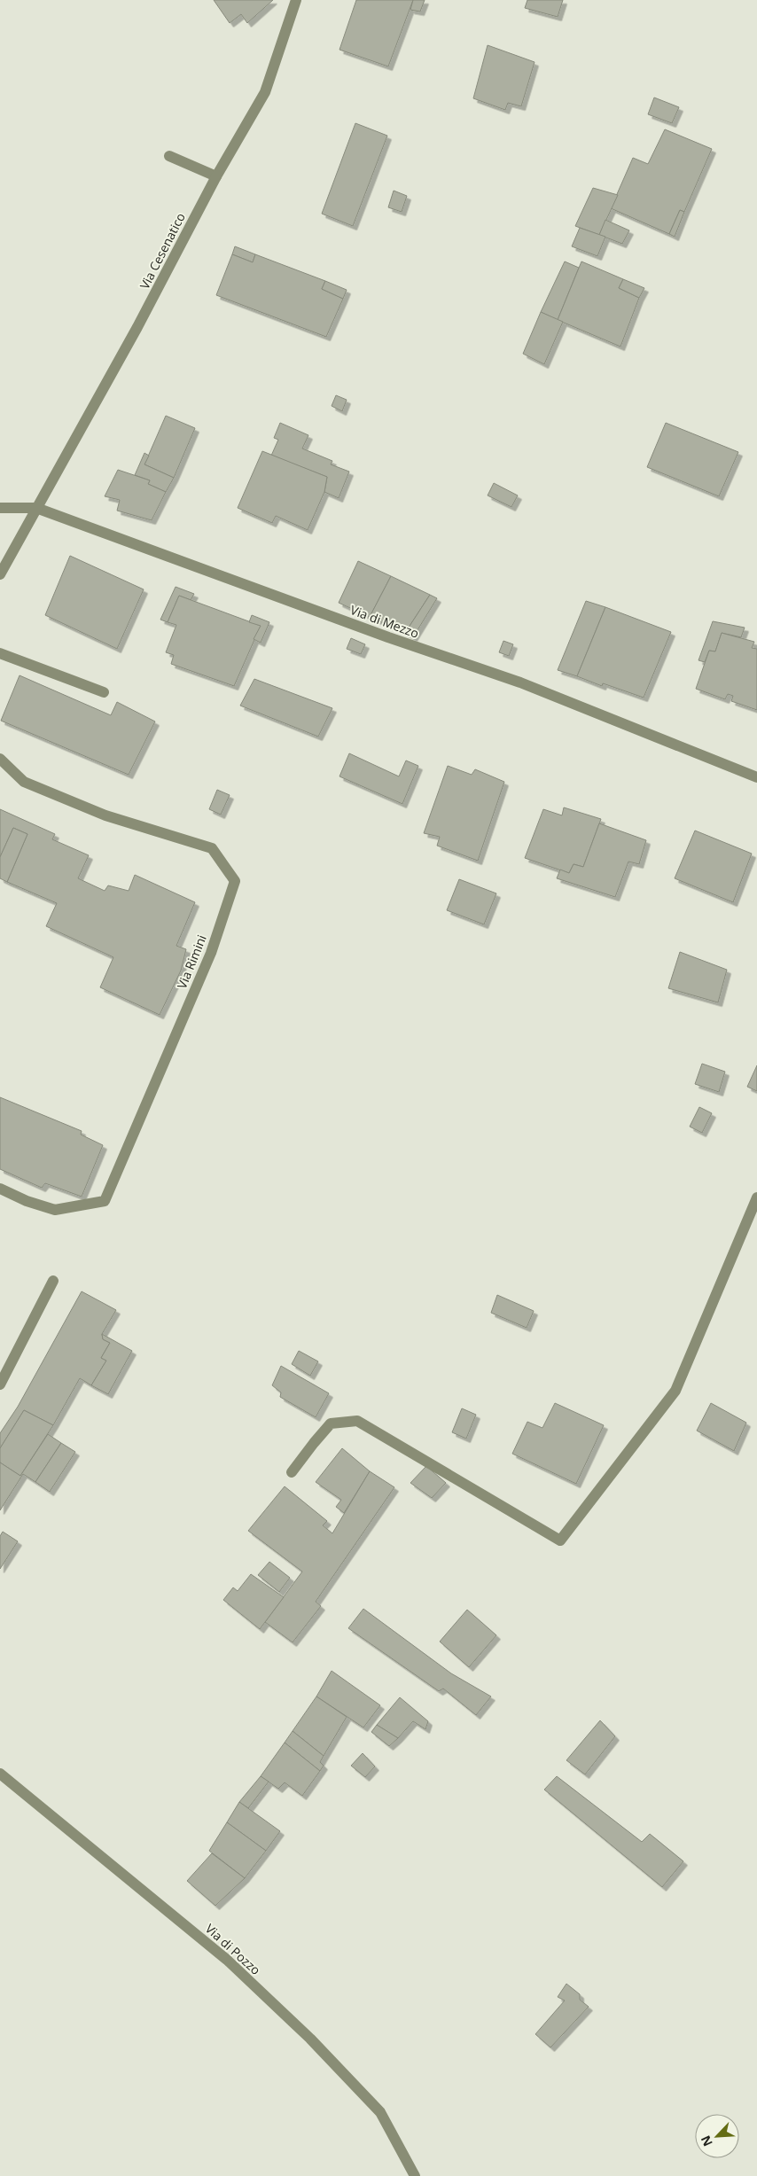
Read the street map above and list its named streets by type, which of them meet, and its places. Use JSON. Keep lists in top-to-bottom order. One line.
{"streets":{"street":["Via Cesenatico","Via di Mezzo","Via Rimini","Via di Pozzo"]},"crossings":[["Via Cesenatico","Via di Mezzo"]],"north":"bottom left"}
